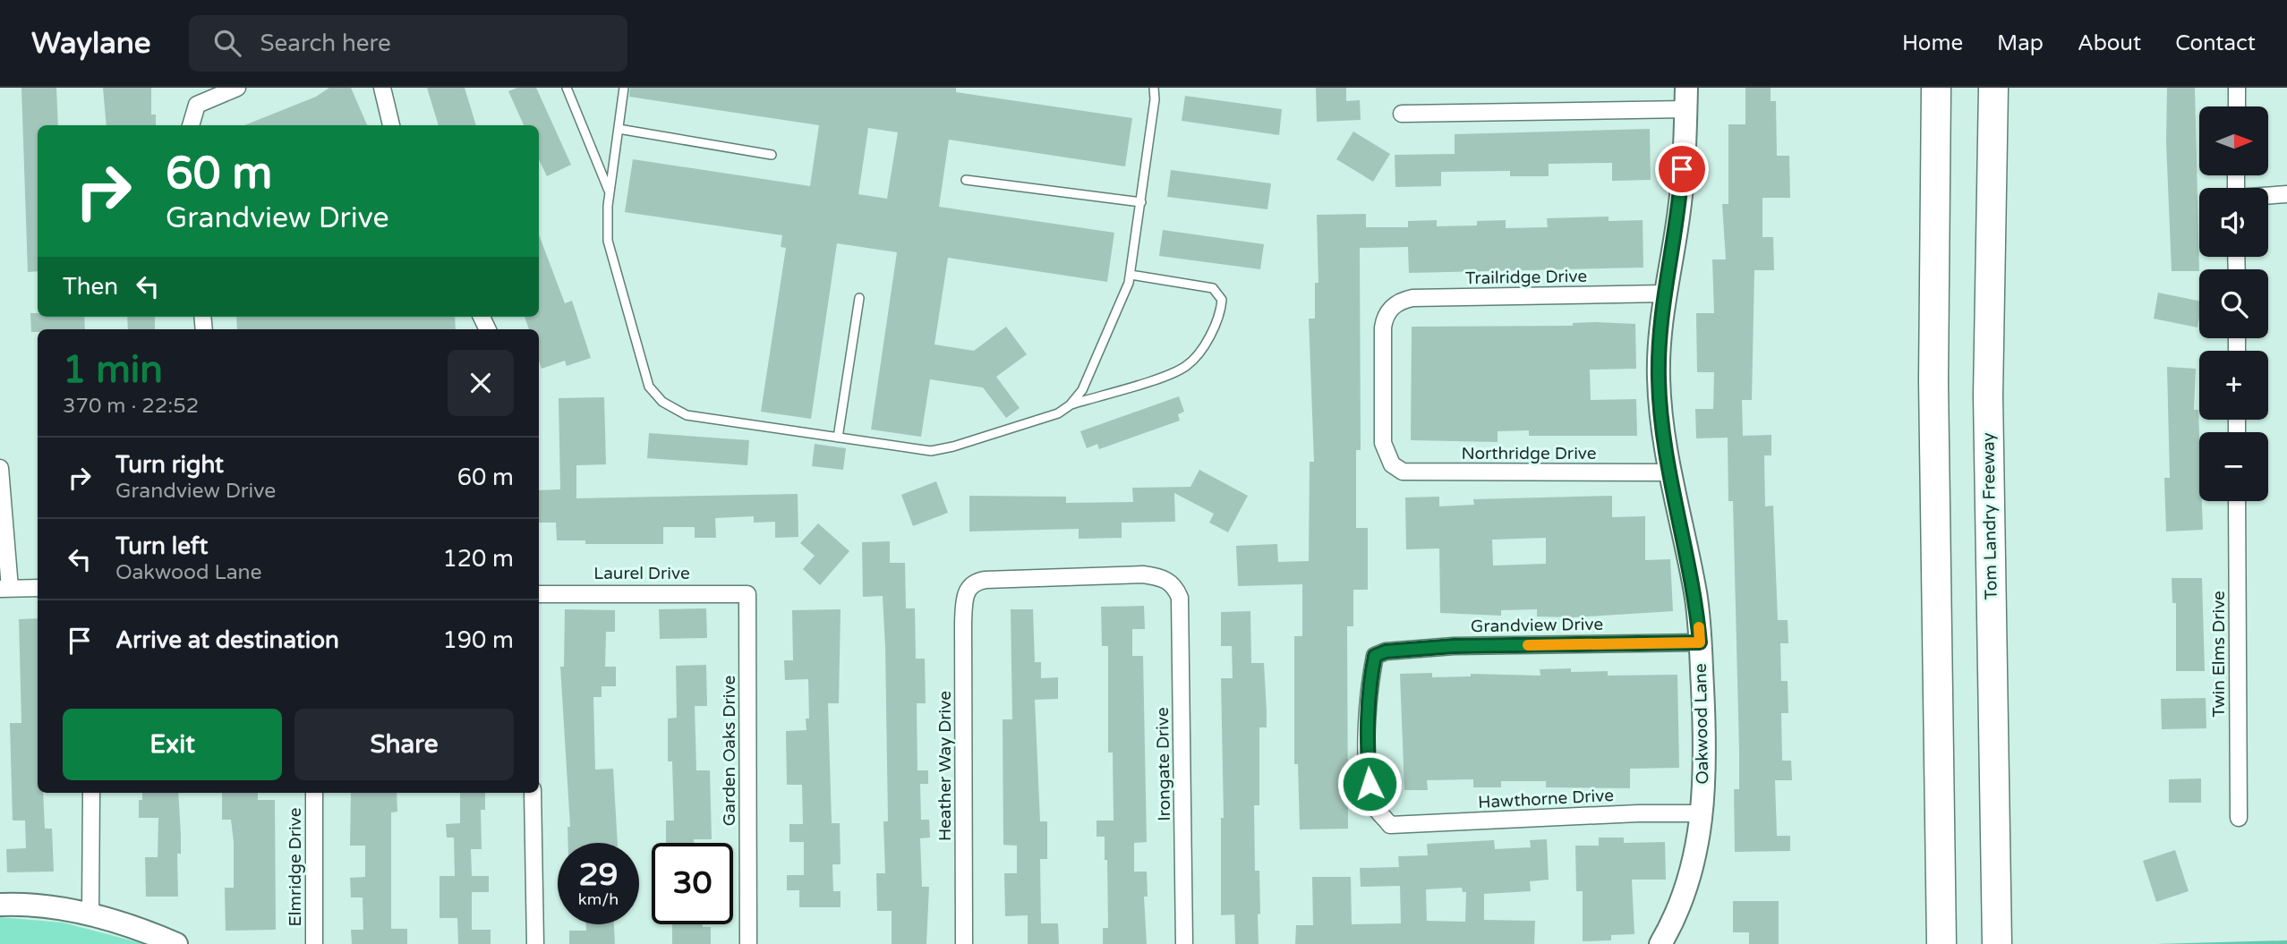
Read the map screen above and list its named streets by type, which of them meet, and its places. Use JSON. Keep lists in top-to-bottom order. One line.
{"streets":{"highway":["Tom Landry Freeway"],"street":["Trailridge Drive","Northridge Drive","Laurel Drive","Grandview Drive","Twin Elms Drive","Oakwood Lane","Garden Oaks Drive","Irongate Drive","Heather Way Drive","Hawthorne Drive","Elmridge Drive"]},"crossings":[["Trailridge Drive","Northridge Drive"],["Trailridge Drive","Oakwood Lane"],["Northridge Drive","Oakwood Lane"],["Laurel Drive","Garden Oaks Drive"],["Grandview Drive","Oakwood Lane"],["Grandview Drive","Hawthorne Drive"],["Oakwood Lane","Hawthorne Drive"],["Irongate Drive","Heather Way Drive"]],"north":"right","page":{"header":"Waylane","search":"Search here","nav":["Home","Map","About","Contact"],"map_buttons":["+","−"],"turn":["60 m","Grandview Drive"],"then":"Then","heading":["1 min","370 m · 22:52"],"list":[{"name":"Turn right","note":"Grandview Drive","value":"60 m"},{"name":"Turn left","note":"Oakwood Lane","value":"120 m"},{"name":"Arrive at destination","value":"190 m"}],"buttons":["Exit","Share"],"speed":"29 km/h","limit":"30"}}
